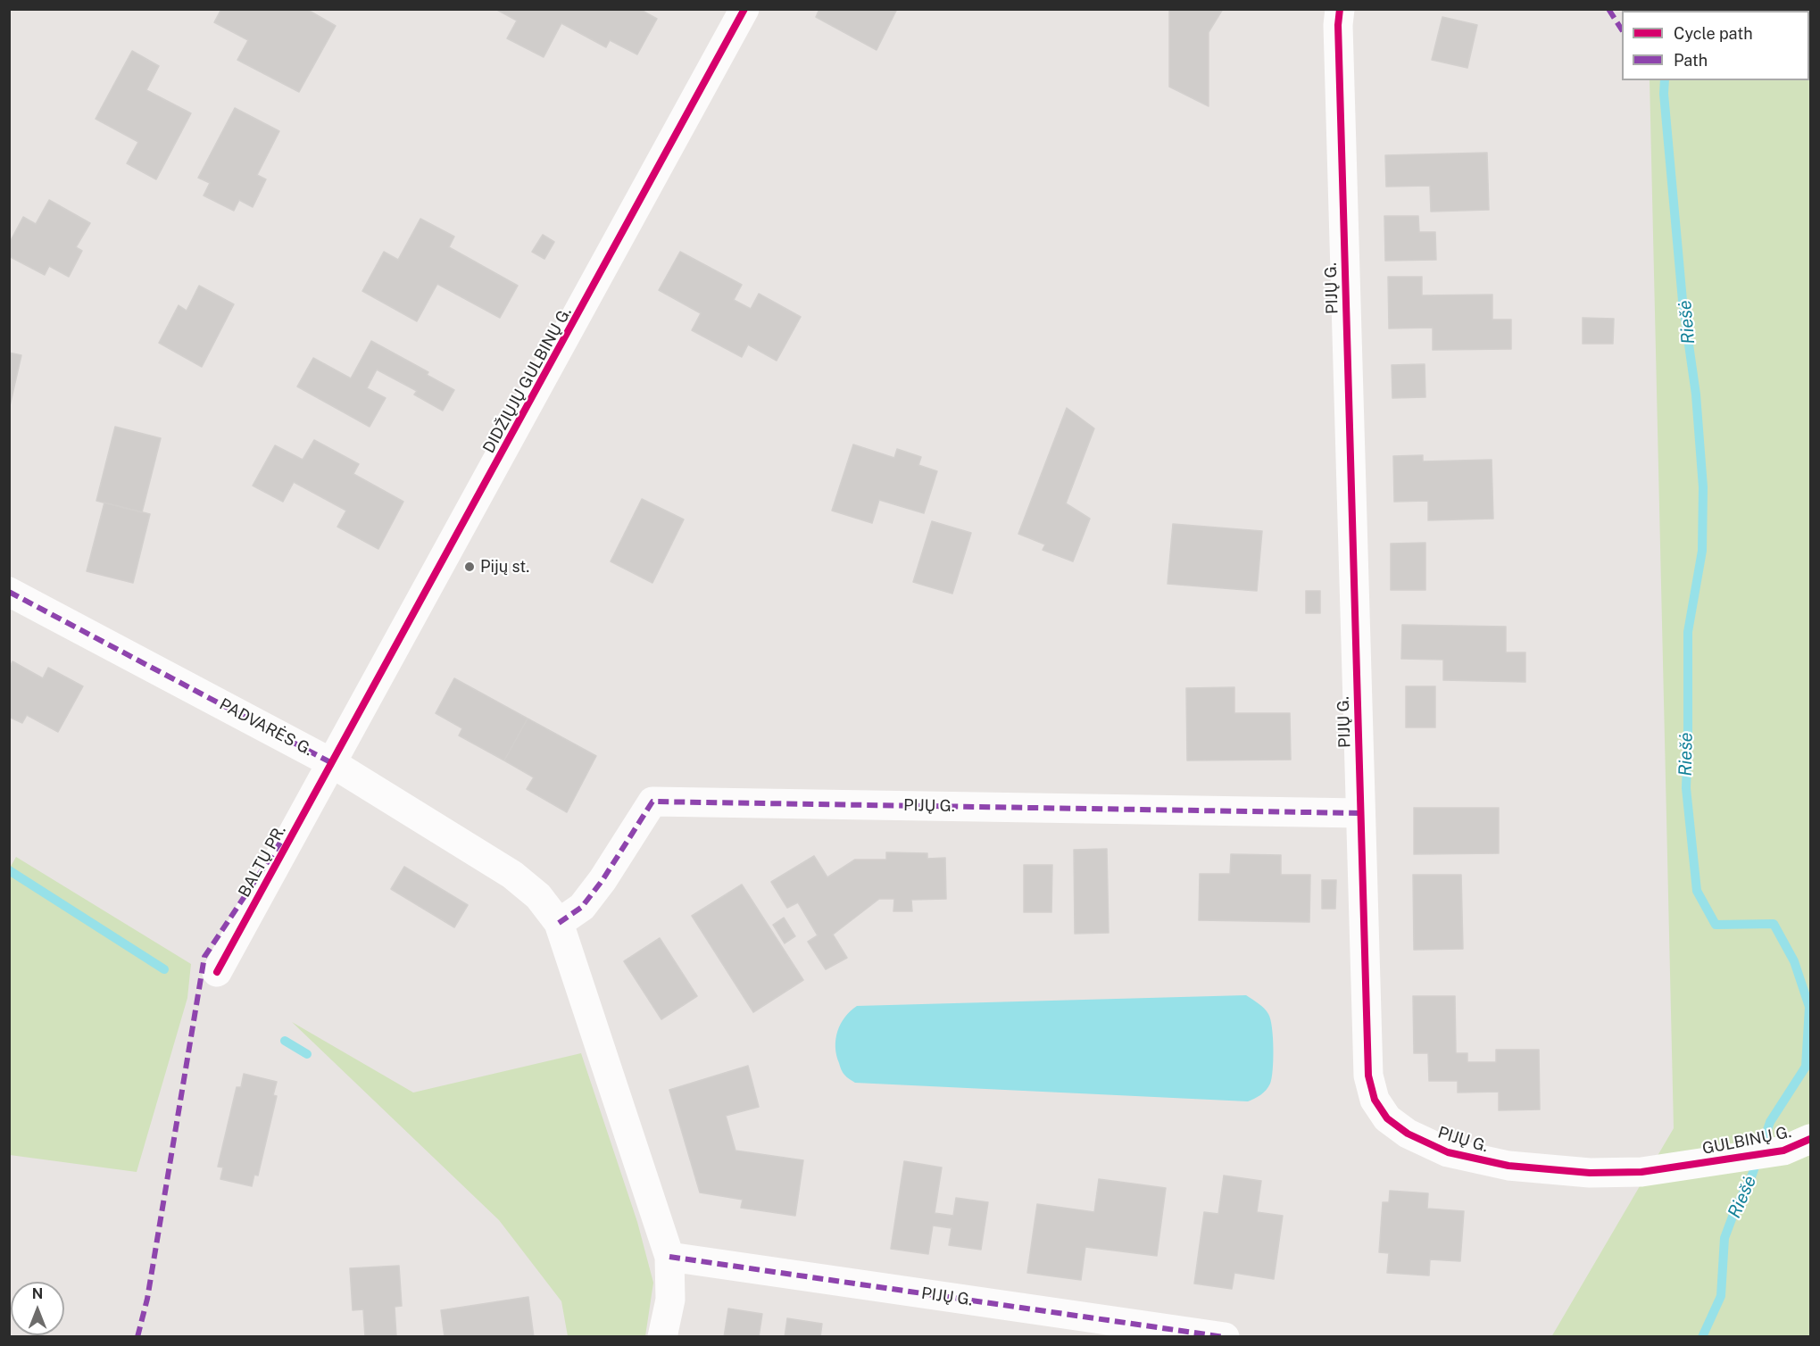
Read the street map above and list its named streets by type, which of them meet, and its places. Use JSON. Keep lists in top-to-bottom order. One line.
{"streets":{"street":["PIJŲ G.","DIDŽIŲJŲ GULBINŲ G.","PADVARĖS G.","BALTŲ PR.","GULBINŲ G."]},"crossings":[["PIJŲ G.","PADVARĖS G."],["PIJŲ G.","GULBINŲ G."],["DIDŽIŲJŲ GULBINŲ G.","PADVARĖS G."],["DIDŽIŲJŲ GULBINŲ G.","BALTŲ PR."],["PADVARĖS G.","BALTŲ PR."]],"water":["Riešė"],"places":["Pijų st."],"legend":["Cycle path","Path"],"north":"top"}
